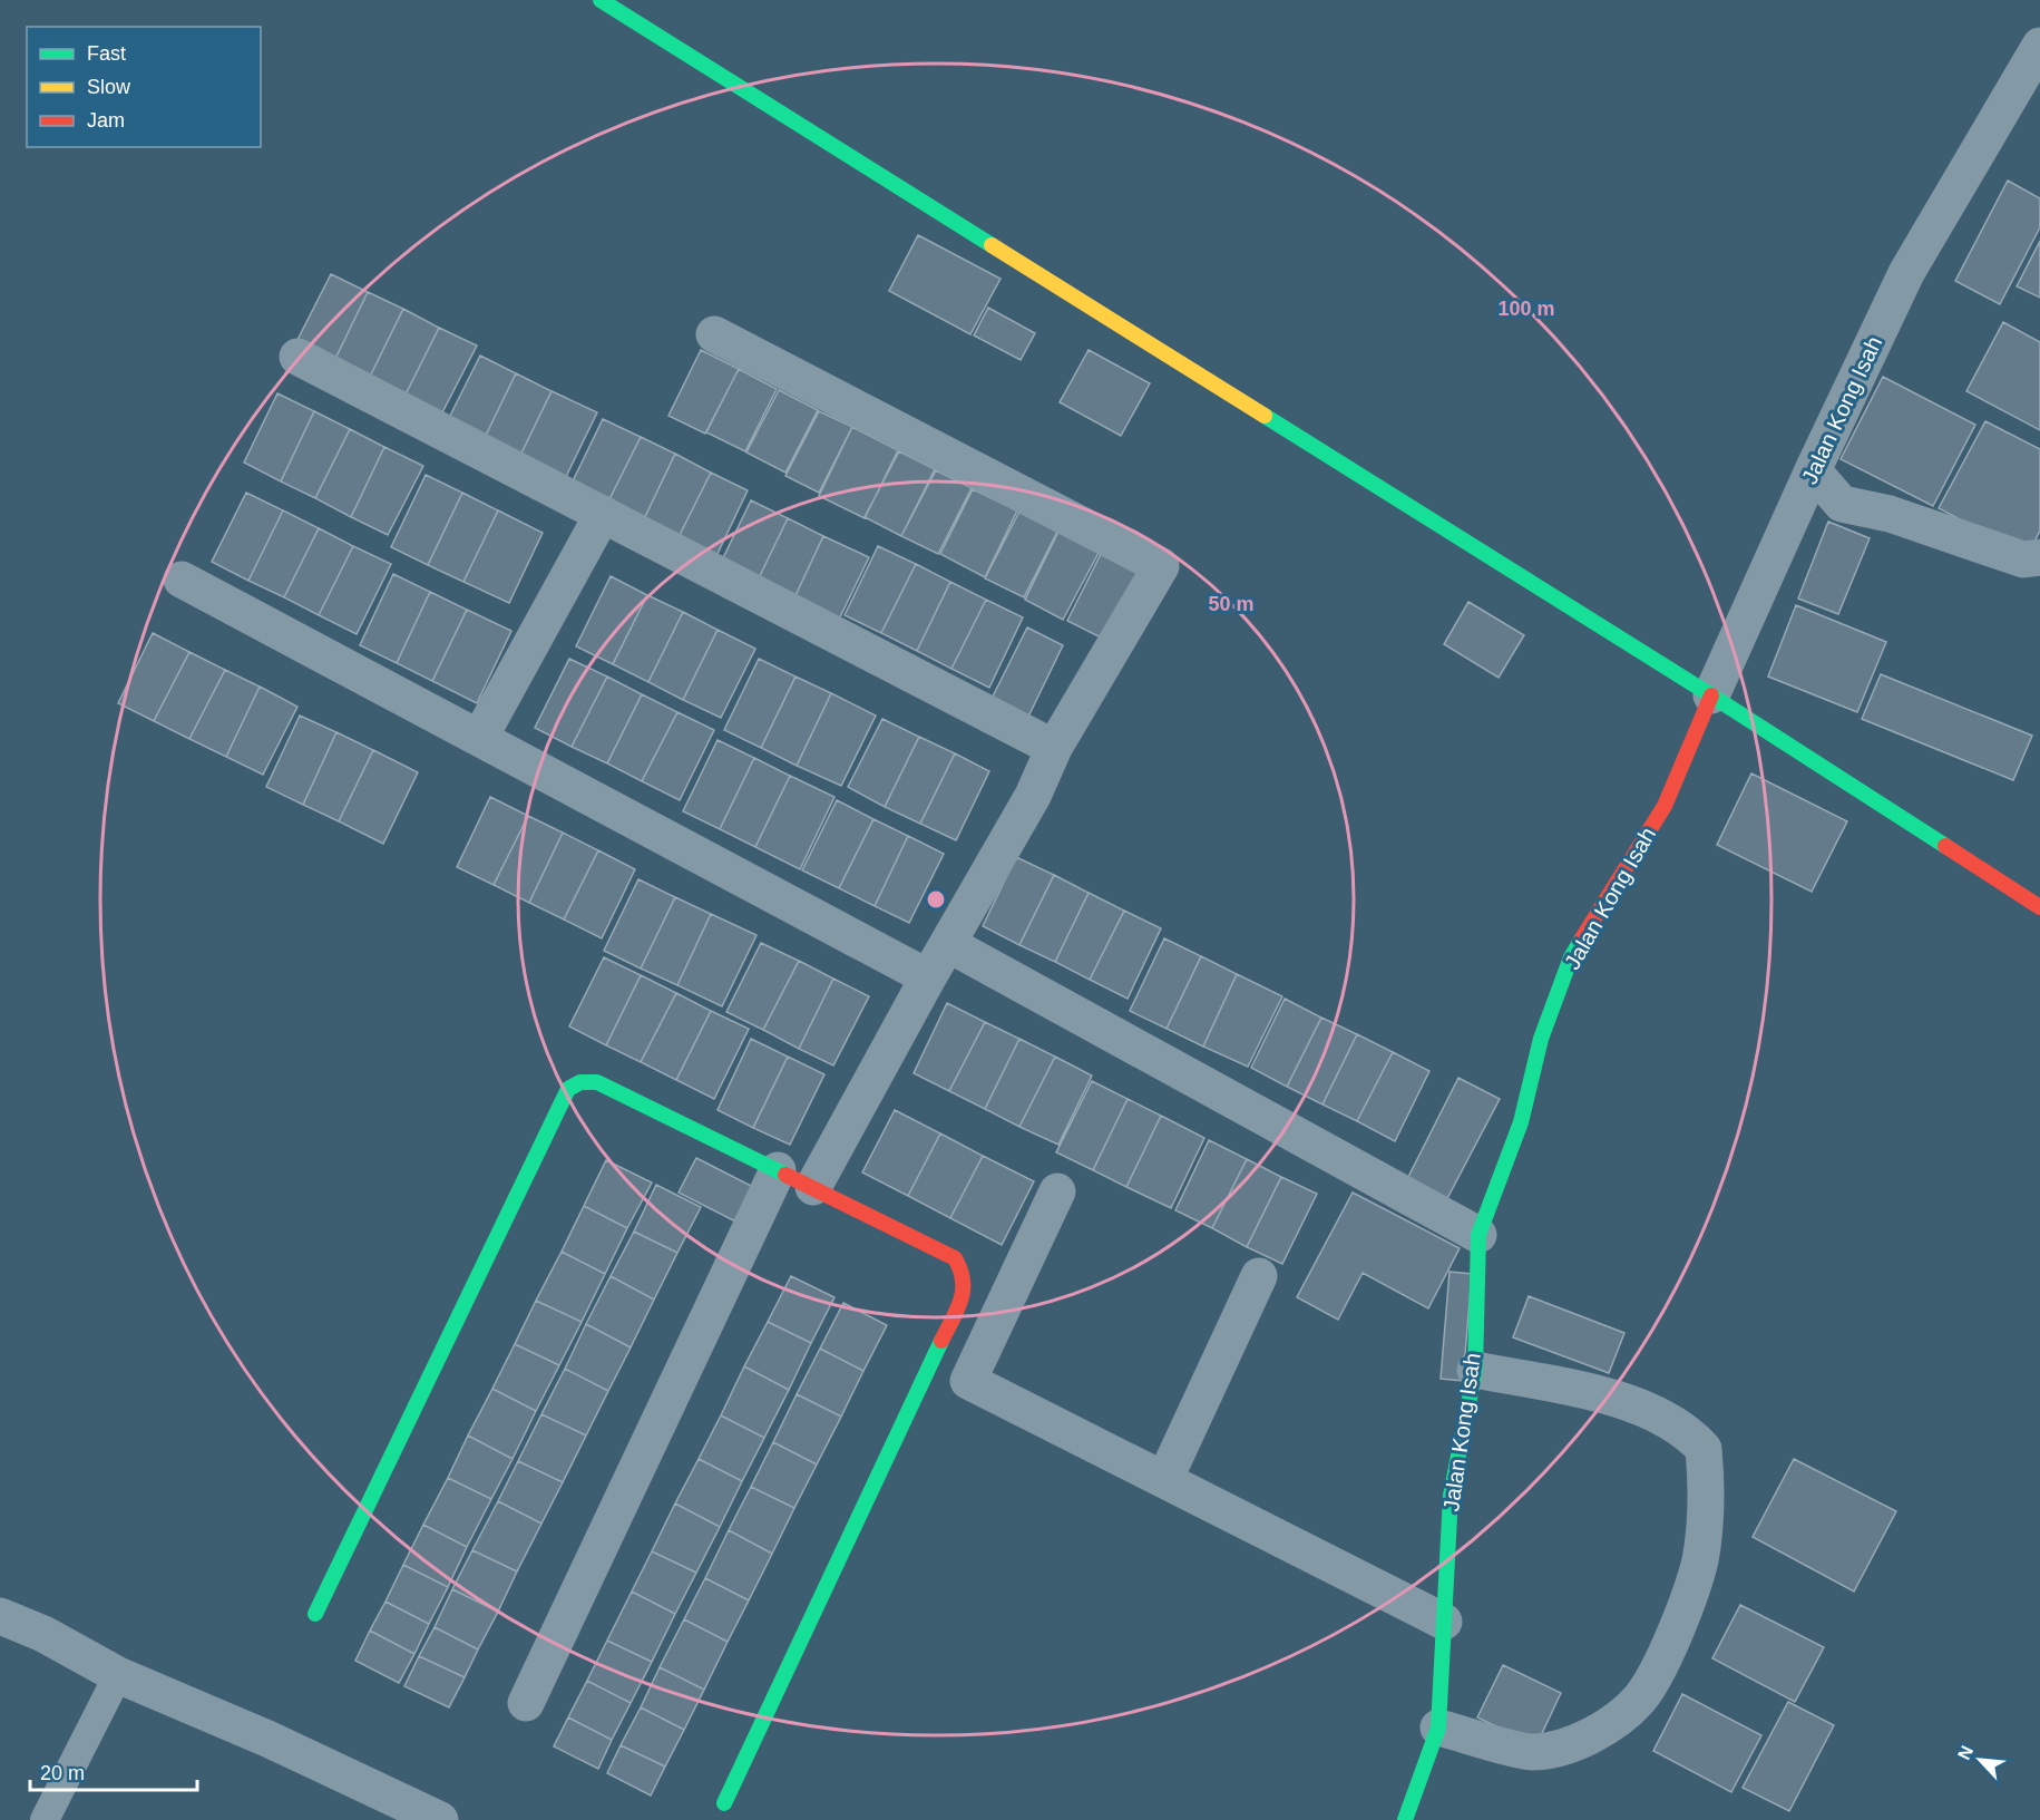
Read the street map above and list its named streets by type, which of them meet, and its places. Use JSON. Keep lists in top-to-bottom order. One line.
{"streets":{"street":["Jalan Kong Isah"]},"legend":["Fast","Slow","Jam"],"scale_bar":"20 m","north":"top left","rings":["100 m","50 m"]}
